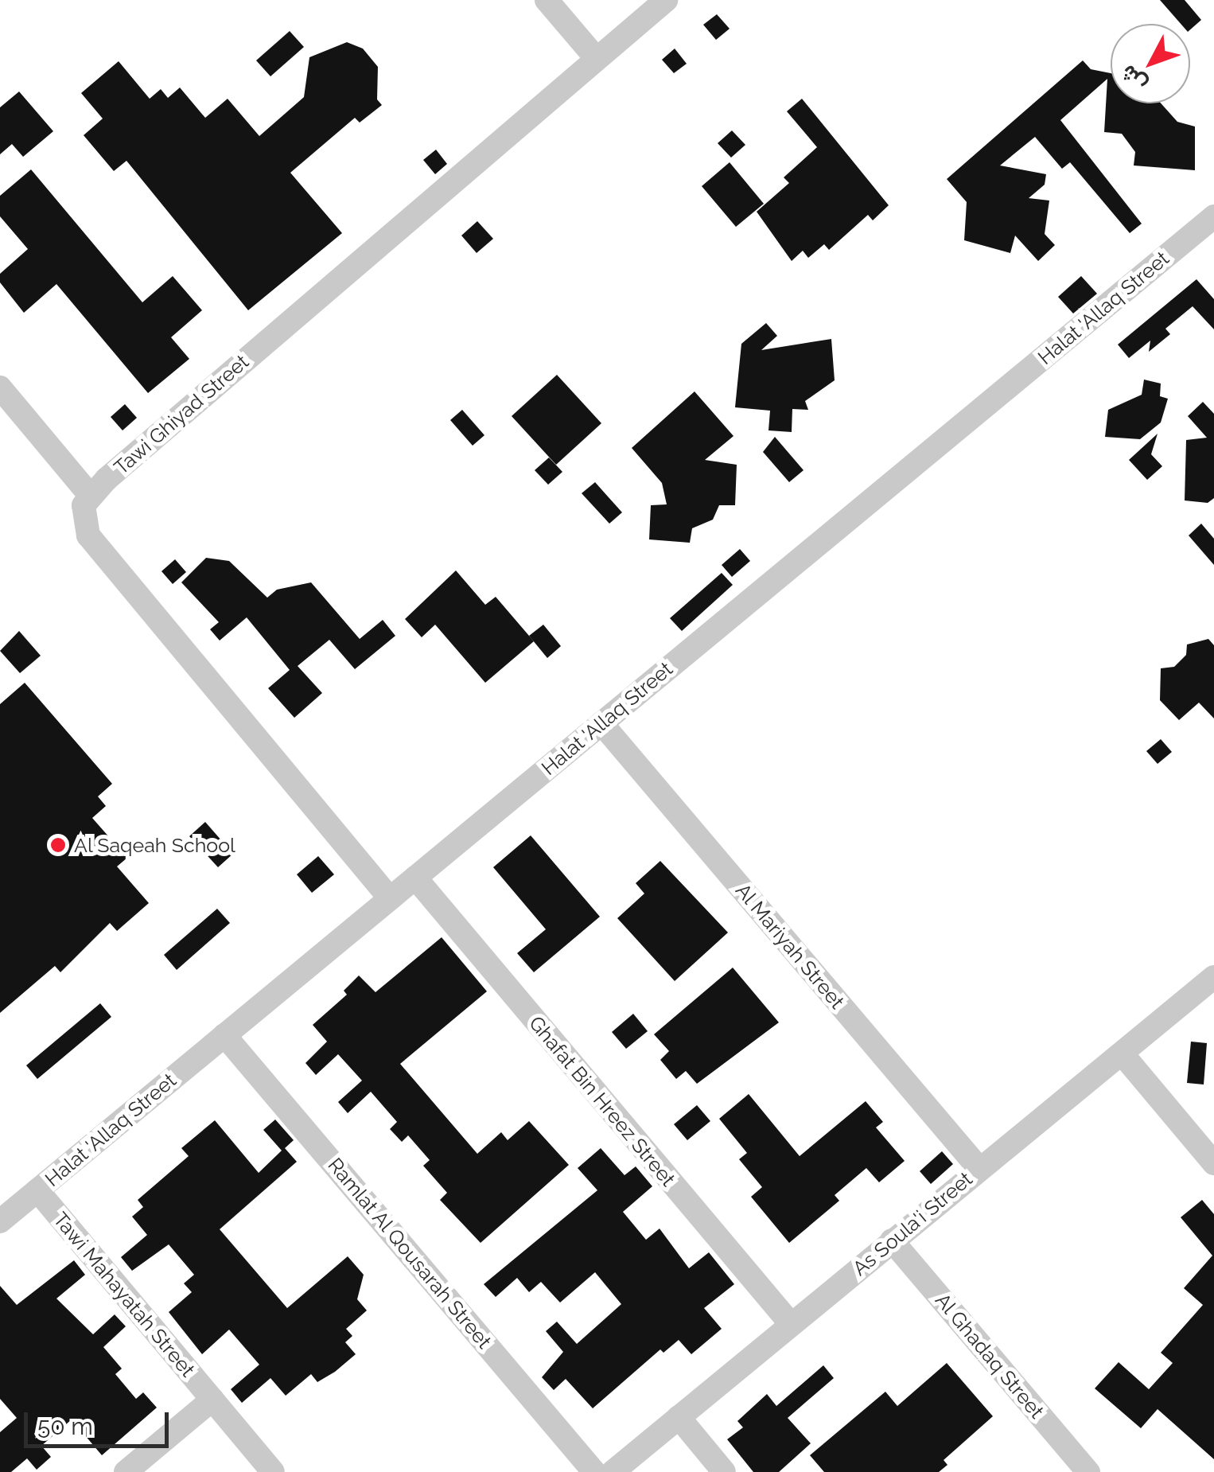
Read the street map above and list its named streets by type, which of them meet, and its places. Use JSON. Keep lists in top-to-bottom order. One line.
{"streets":{"street":["Halat 'Allaq Street","Tawi Ghiyad Street","Al Mariyah Street","Ghafat Bin Hreez Street","As Soula'i Street","Ramlat Al Qousarah Street","Tawi Mahayatah Street","Al Ghadaq Street"]},"crossings":[["Halat 'Allaq Street","Al Mariyah Street"],["Halat 'Allaq Street","Ghafat Bin Hreez Street"],["Halat 'Allaq Street","Ramlat Al Qousarah Street"],["Halat 'Allaq Street","Tawi Mahayatah Street"],["Al Mariyah Street","As Soula'i Street"],["Ghafat Bin Hreez Street","As Soula'i Street"],["As Soula'i Street","Al Ghadaq Street"]],"places":["Al Saqeah School"],"scale_bar":"50 m","north":"bottom left"}
